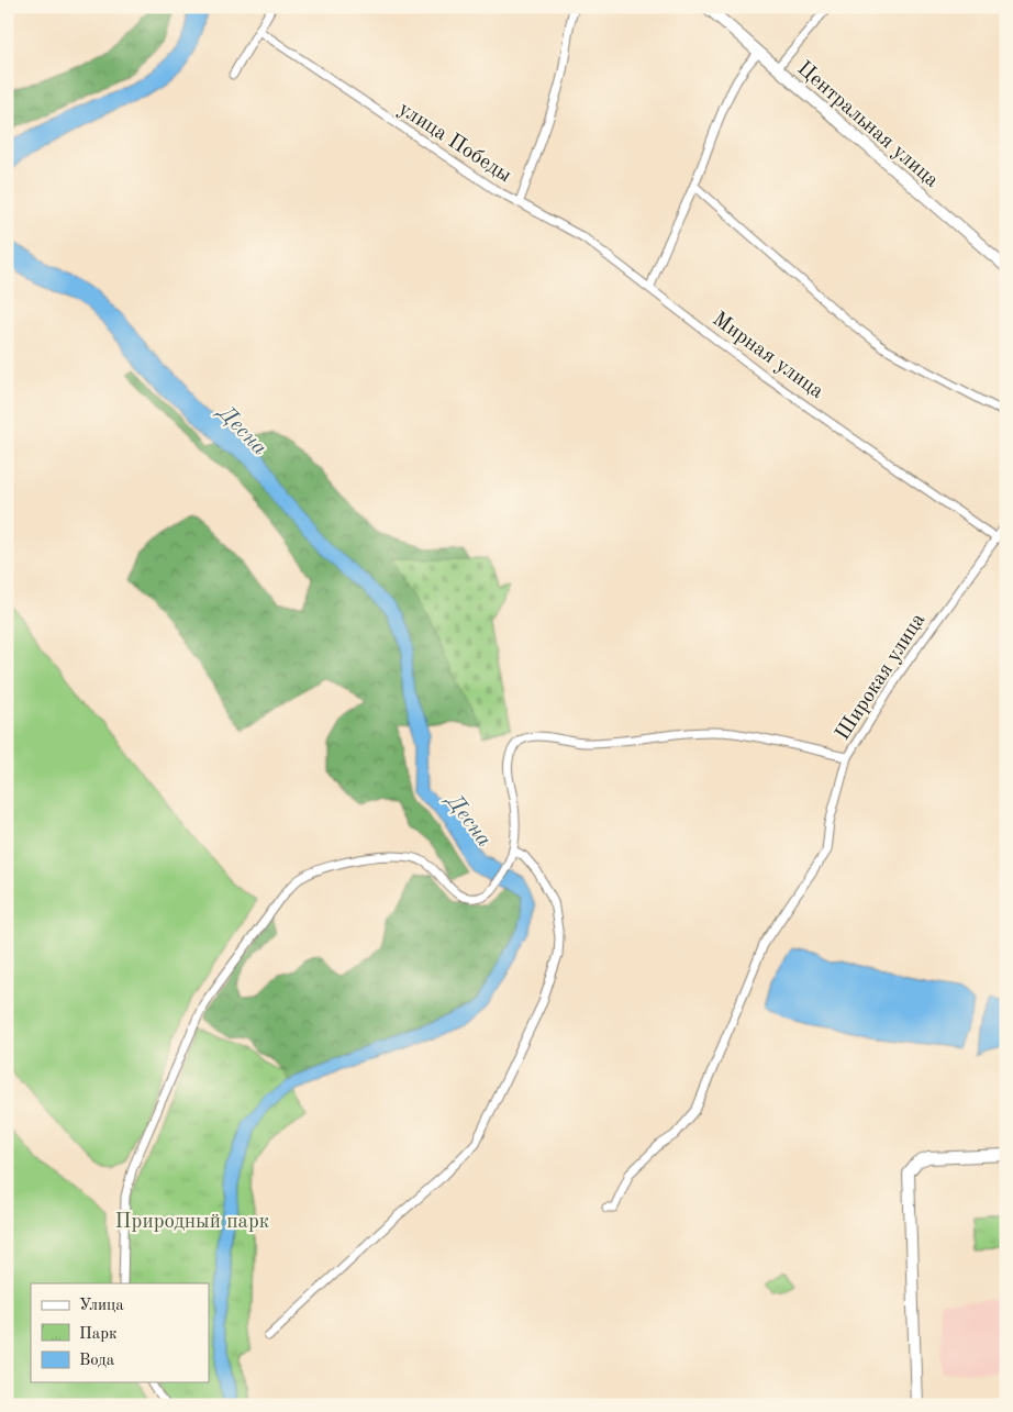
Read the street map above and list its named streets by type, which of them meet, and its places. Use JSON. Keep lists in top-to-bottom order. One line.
{"streets":{"street":["Центральная улица","улица Победы","Мирная улица","Широкая улица"]},"crossings":[["улица Победы","Мирная улица"],["Мирная улица","Широкая улица"]],"water":["Десна"],"parks":["Природный парк"],"legend":["Улица","Парк","Вода"]}
